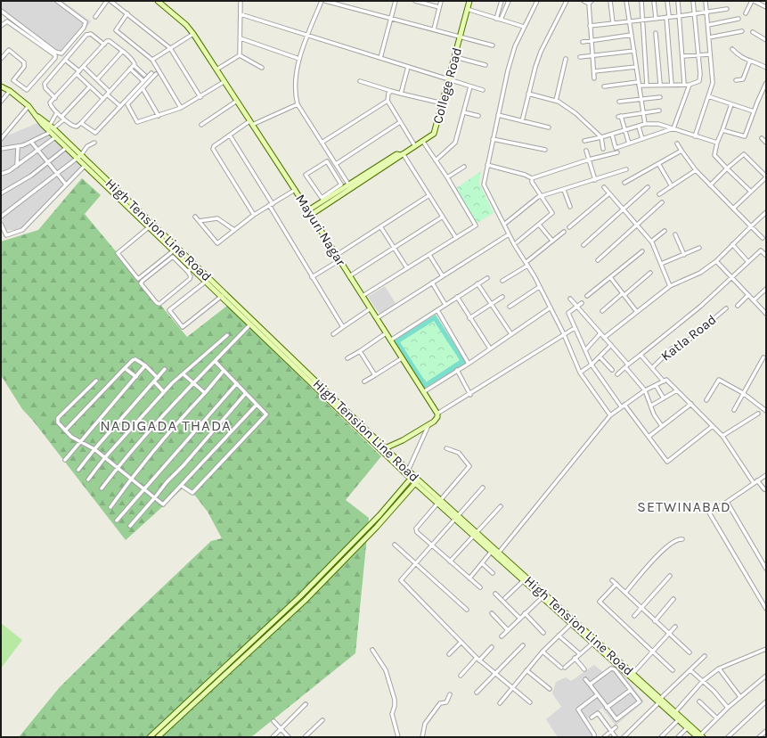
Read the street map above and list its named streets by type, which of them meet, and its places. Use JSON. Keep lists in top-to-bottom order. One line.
{"streets":{"main road":["College Road","High Tension Line Road","Mayuri Nagar"],"street":["Katla Road"]},"districts":["NADIGADA THADA","SETWINABAD"]}
